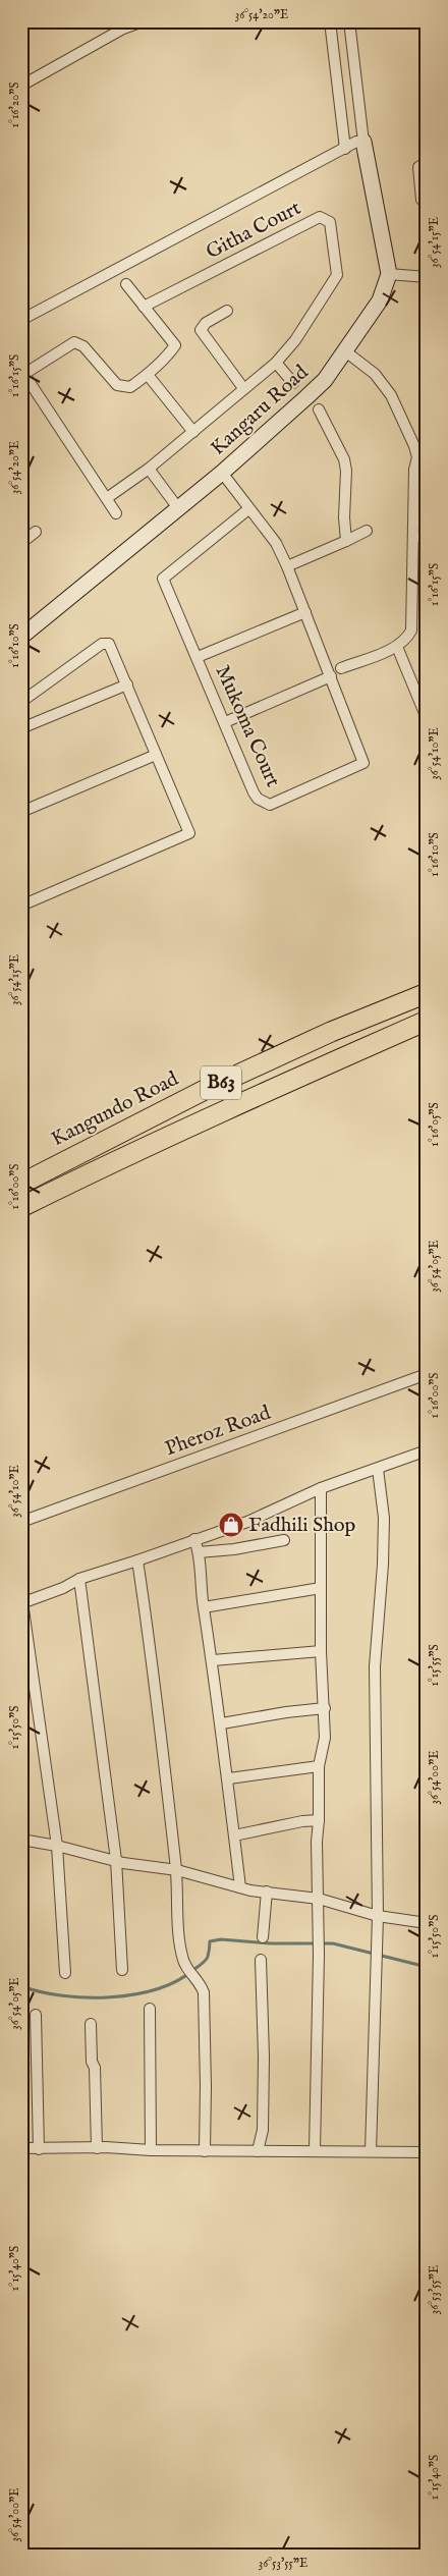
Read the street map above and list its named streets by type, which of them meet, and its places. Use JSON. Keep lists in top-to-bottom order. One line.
{"streets":{"highway":["B63","Kangundo Road"],"street":["Githa Court","Kangaru Road","Mukoma Court","Pheroz Road"]},"places":{"shop":["Fadhili Shop"]},"coordinates":["36°54'20\"E","1°16'20\"S","36°54'15\"E","1°16'15\"S","1°16'10\"S","36°54'10\"E","1°16'05\"S","1°16'00\"S","36°54'05\"E","1°15'55\"S","1°15'50\"S","36°54'00\"E","1°15'40\"S","36°53'55\"E"]}
